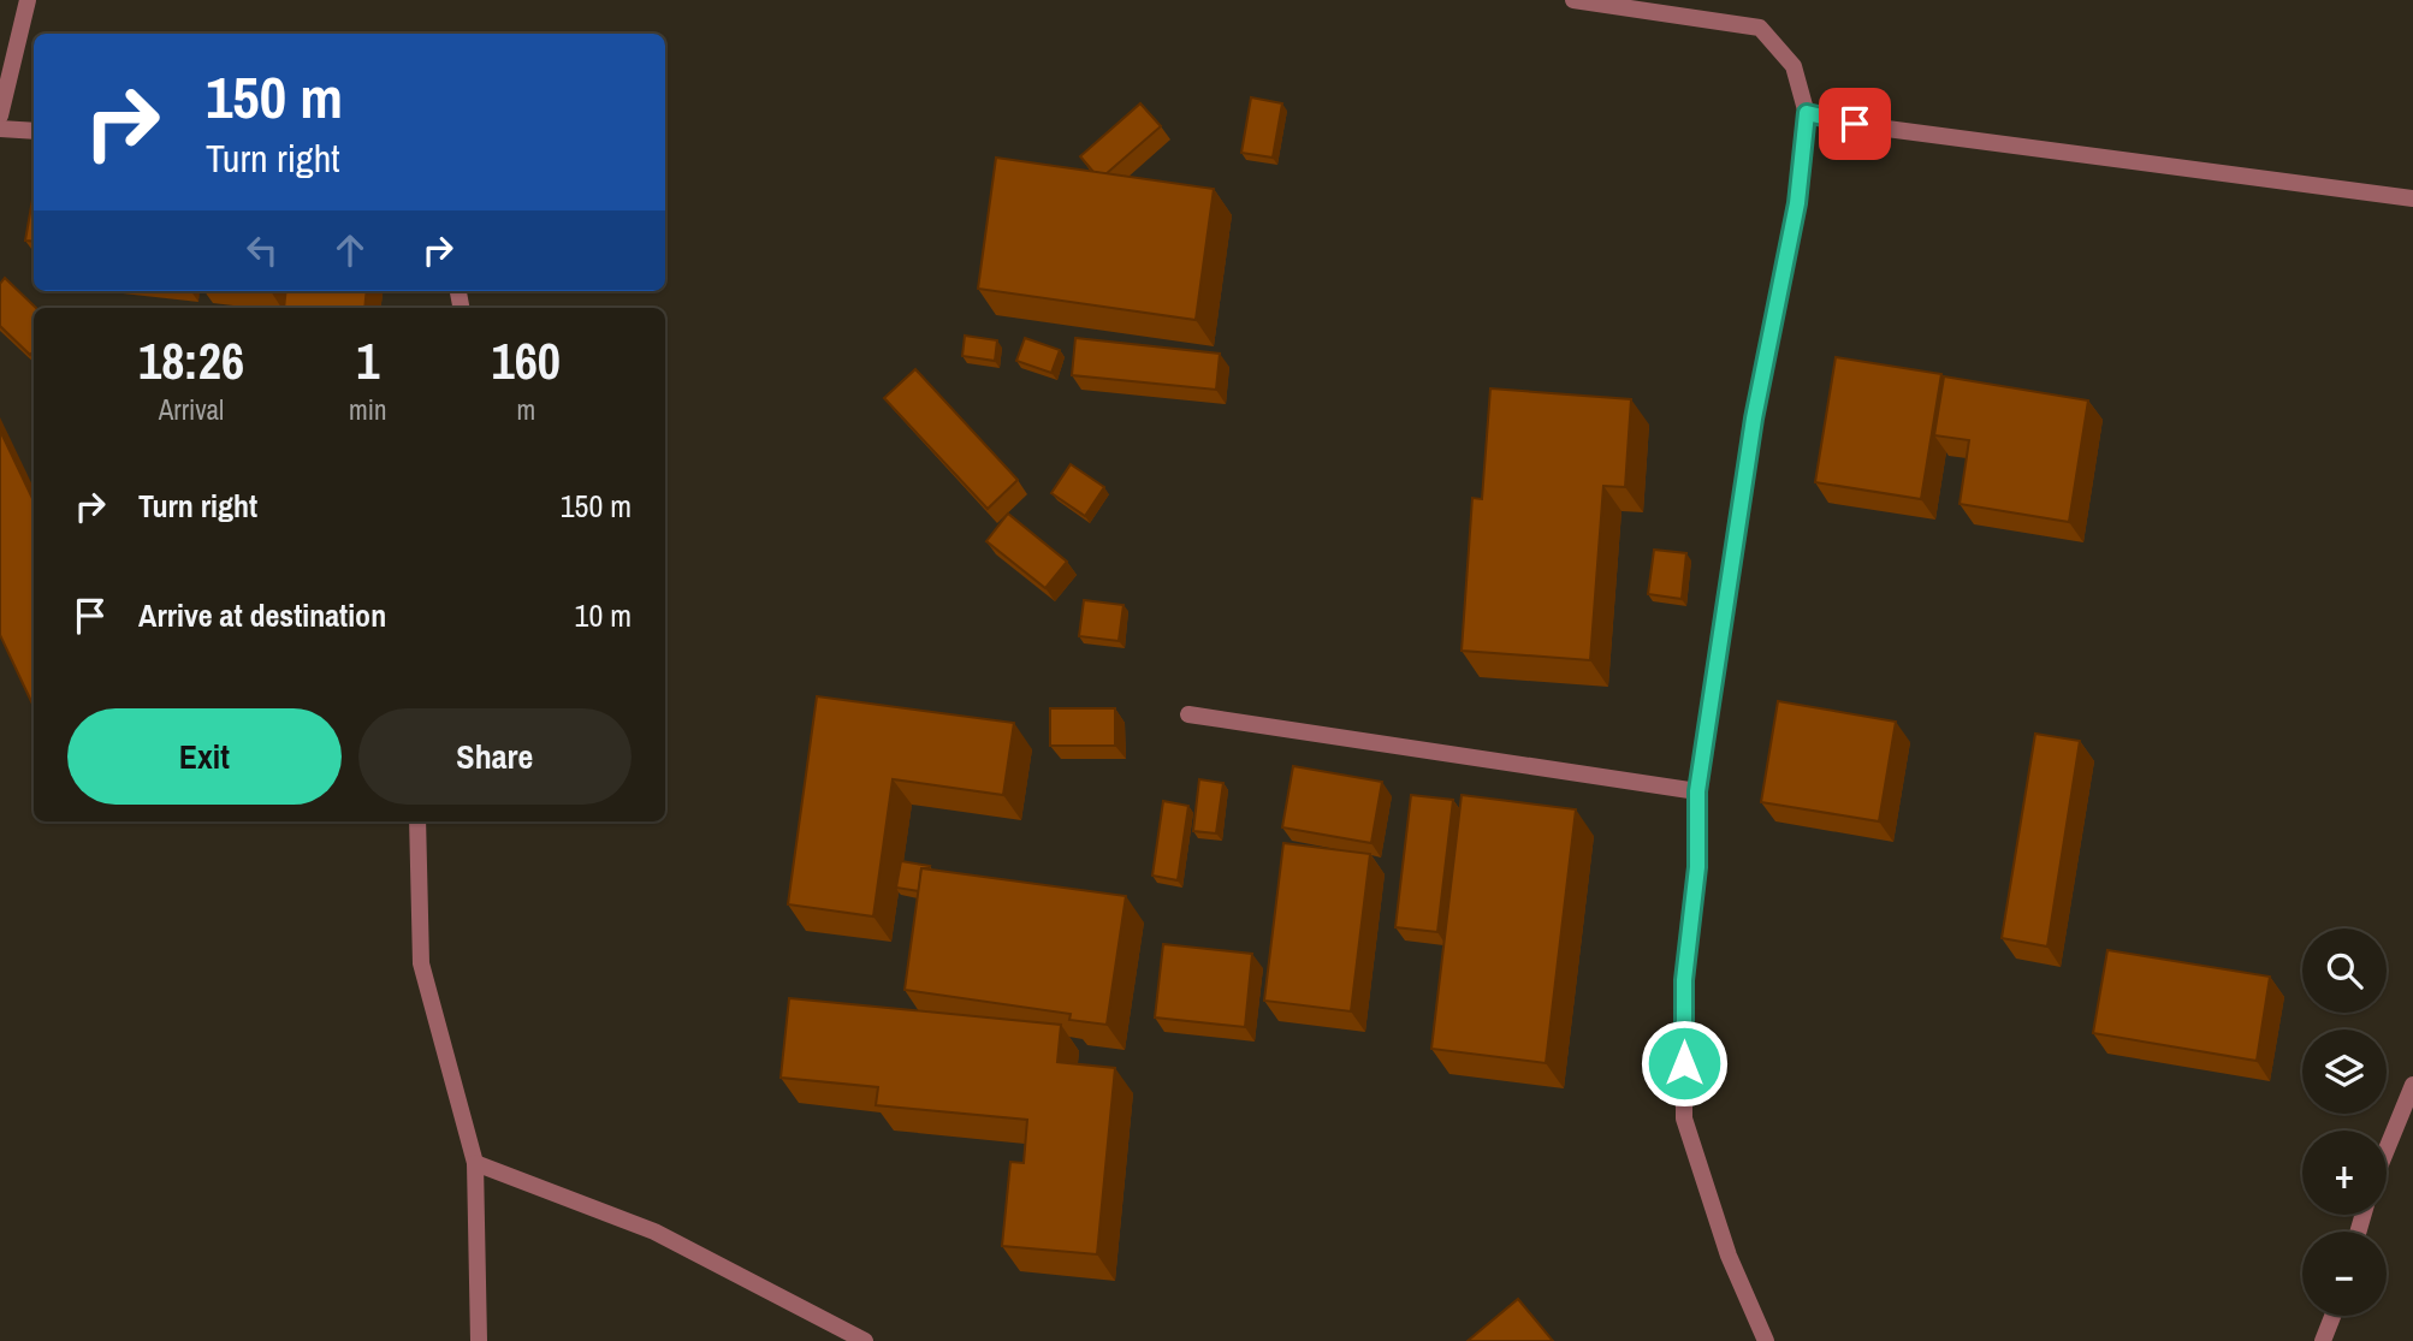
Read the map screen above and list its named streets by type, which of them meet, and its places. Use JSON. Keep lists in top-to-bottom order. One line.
{"page":{"turn":["150 m","Turn right"],"eta":["18:26","Arrival","1","min","160","m"],"list":[{"name":"Turn right","value":"150 m"},{"name":"Arrive at destination","value":"10 m"}],"buttons":["Exit","Share"],"map_buttons":["+","−"]}}
